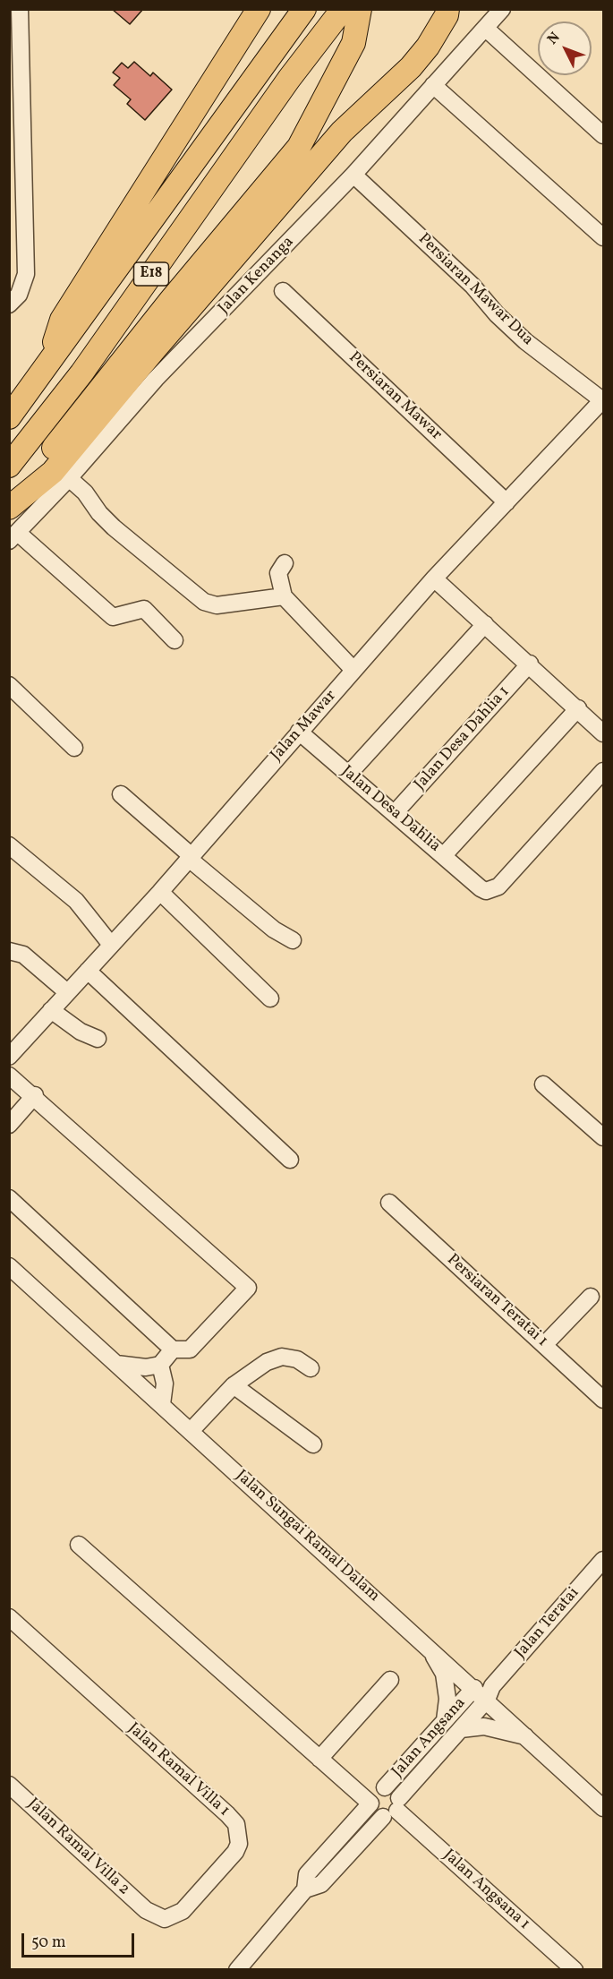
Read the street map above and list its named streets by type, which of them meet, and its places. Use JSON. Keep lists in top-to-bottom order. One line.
{"streets":{"highway":["E18"],"street":["Jalan Kenanga","Persiaran Mawar Dua","Persiaran Mawar","Jalan Mawar","Jalan Desa Dahlia 1","Jalan Desa Dahlia","Persiaran Teratai 1","Jalan Sungai Ramal Dalam","Jalan Teratai","Jalan Angsana","Jalan Ramal Villa 1","Jalan Ramal Villa 2","Jalan Angsana 1"]},"crossings":[["Jalan Kenanga","Persiaran Mawar Dua"],["Persiaran Mawar Dua","Jalan Mawar"],["Persiaran Mawar","Jalan Mawar"],["Jalan Mawar","Jalan Desa Dahlia"],["Jalan Desa Dahlia 1","Jalan Desa Dahlia"],["Jalan Sungai Ramal Dalam","Jalan Angsana"],["Jalan Teratai","Jalan Angsana"],["Jalan Angsana","Jalan Angsana 1"],["Jalan Ramal Villa 1","Jalan Ramal Villa 2"]],"scale_bar":"50 m","north":"top left"}
